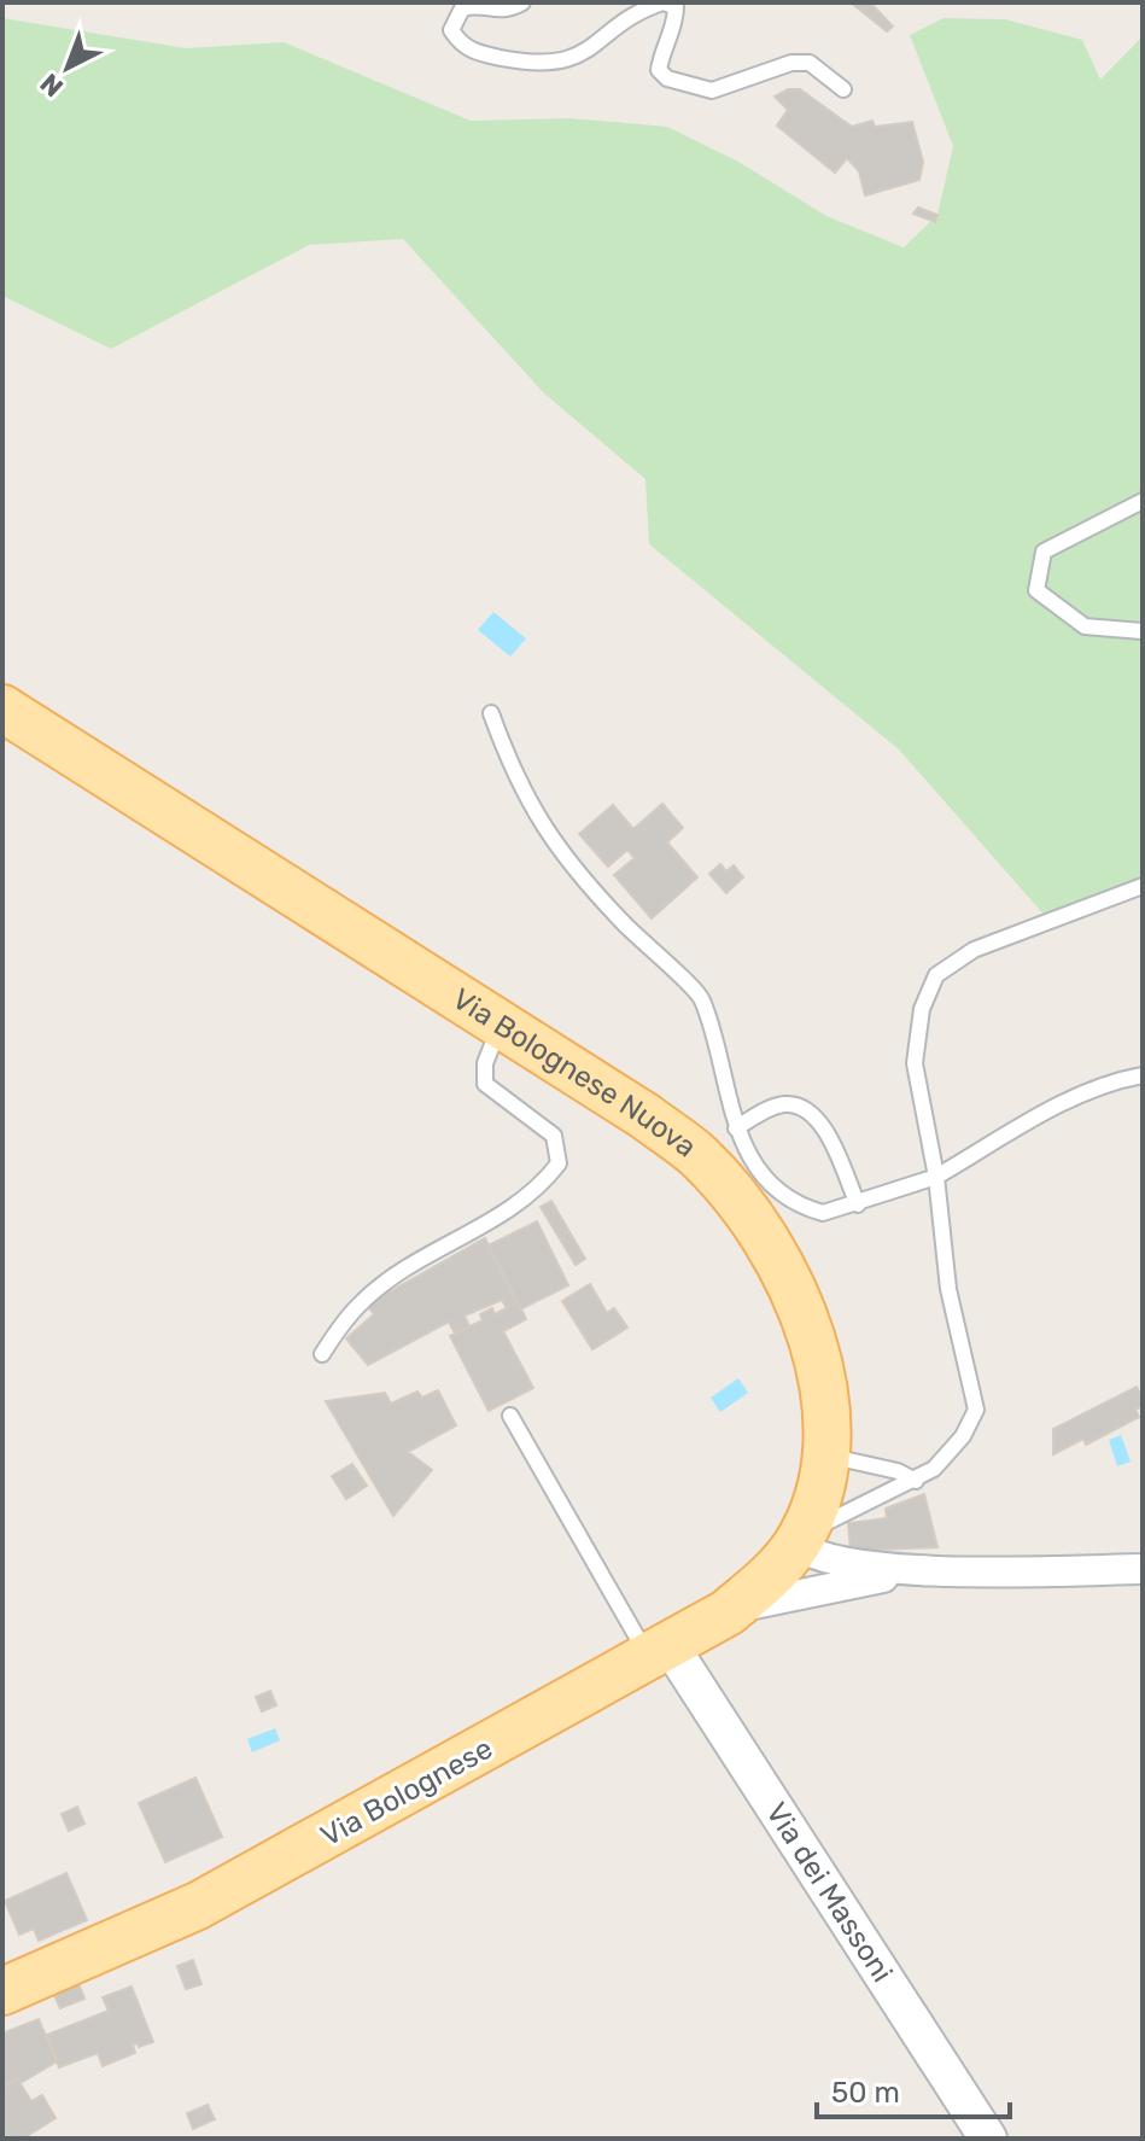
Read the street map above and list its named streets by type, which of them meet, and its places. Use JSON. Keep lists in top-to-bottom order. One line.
{"streets":{"main road":["Via Bolognese Nuova","Via Bolognese"],"street":["Via dei Massoni"]},"crossings":[["Via Bolognese Nuova","Via Bolognese"],["Via Bolognese","Via dei Massoni"]],"scale_bar":"50 m","north":"bottom left"}
